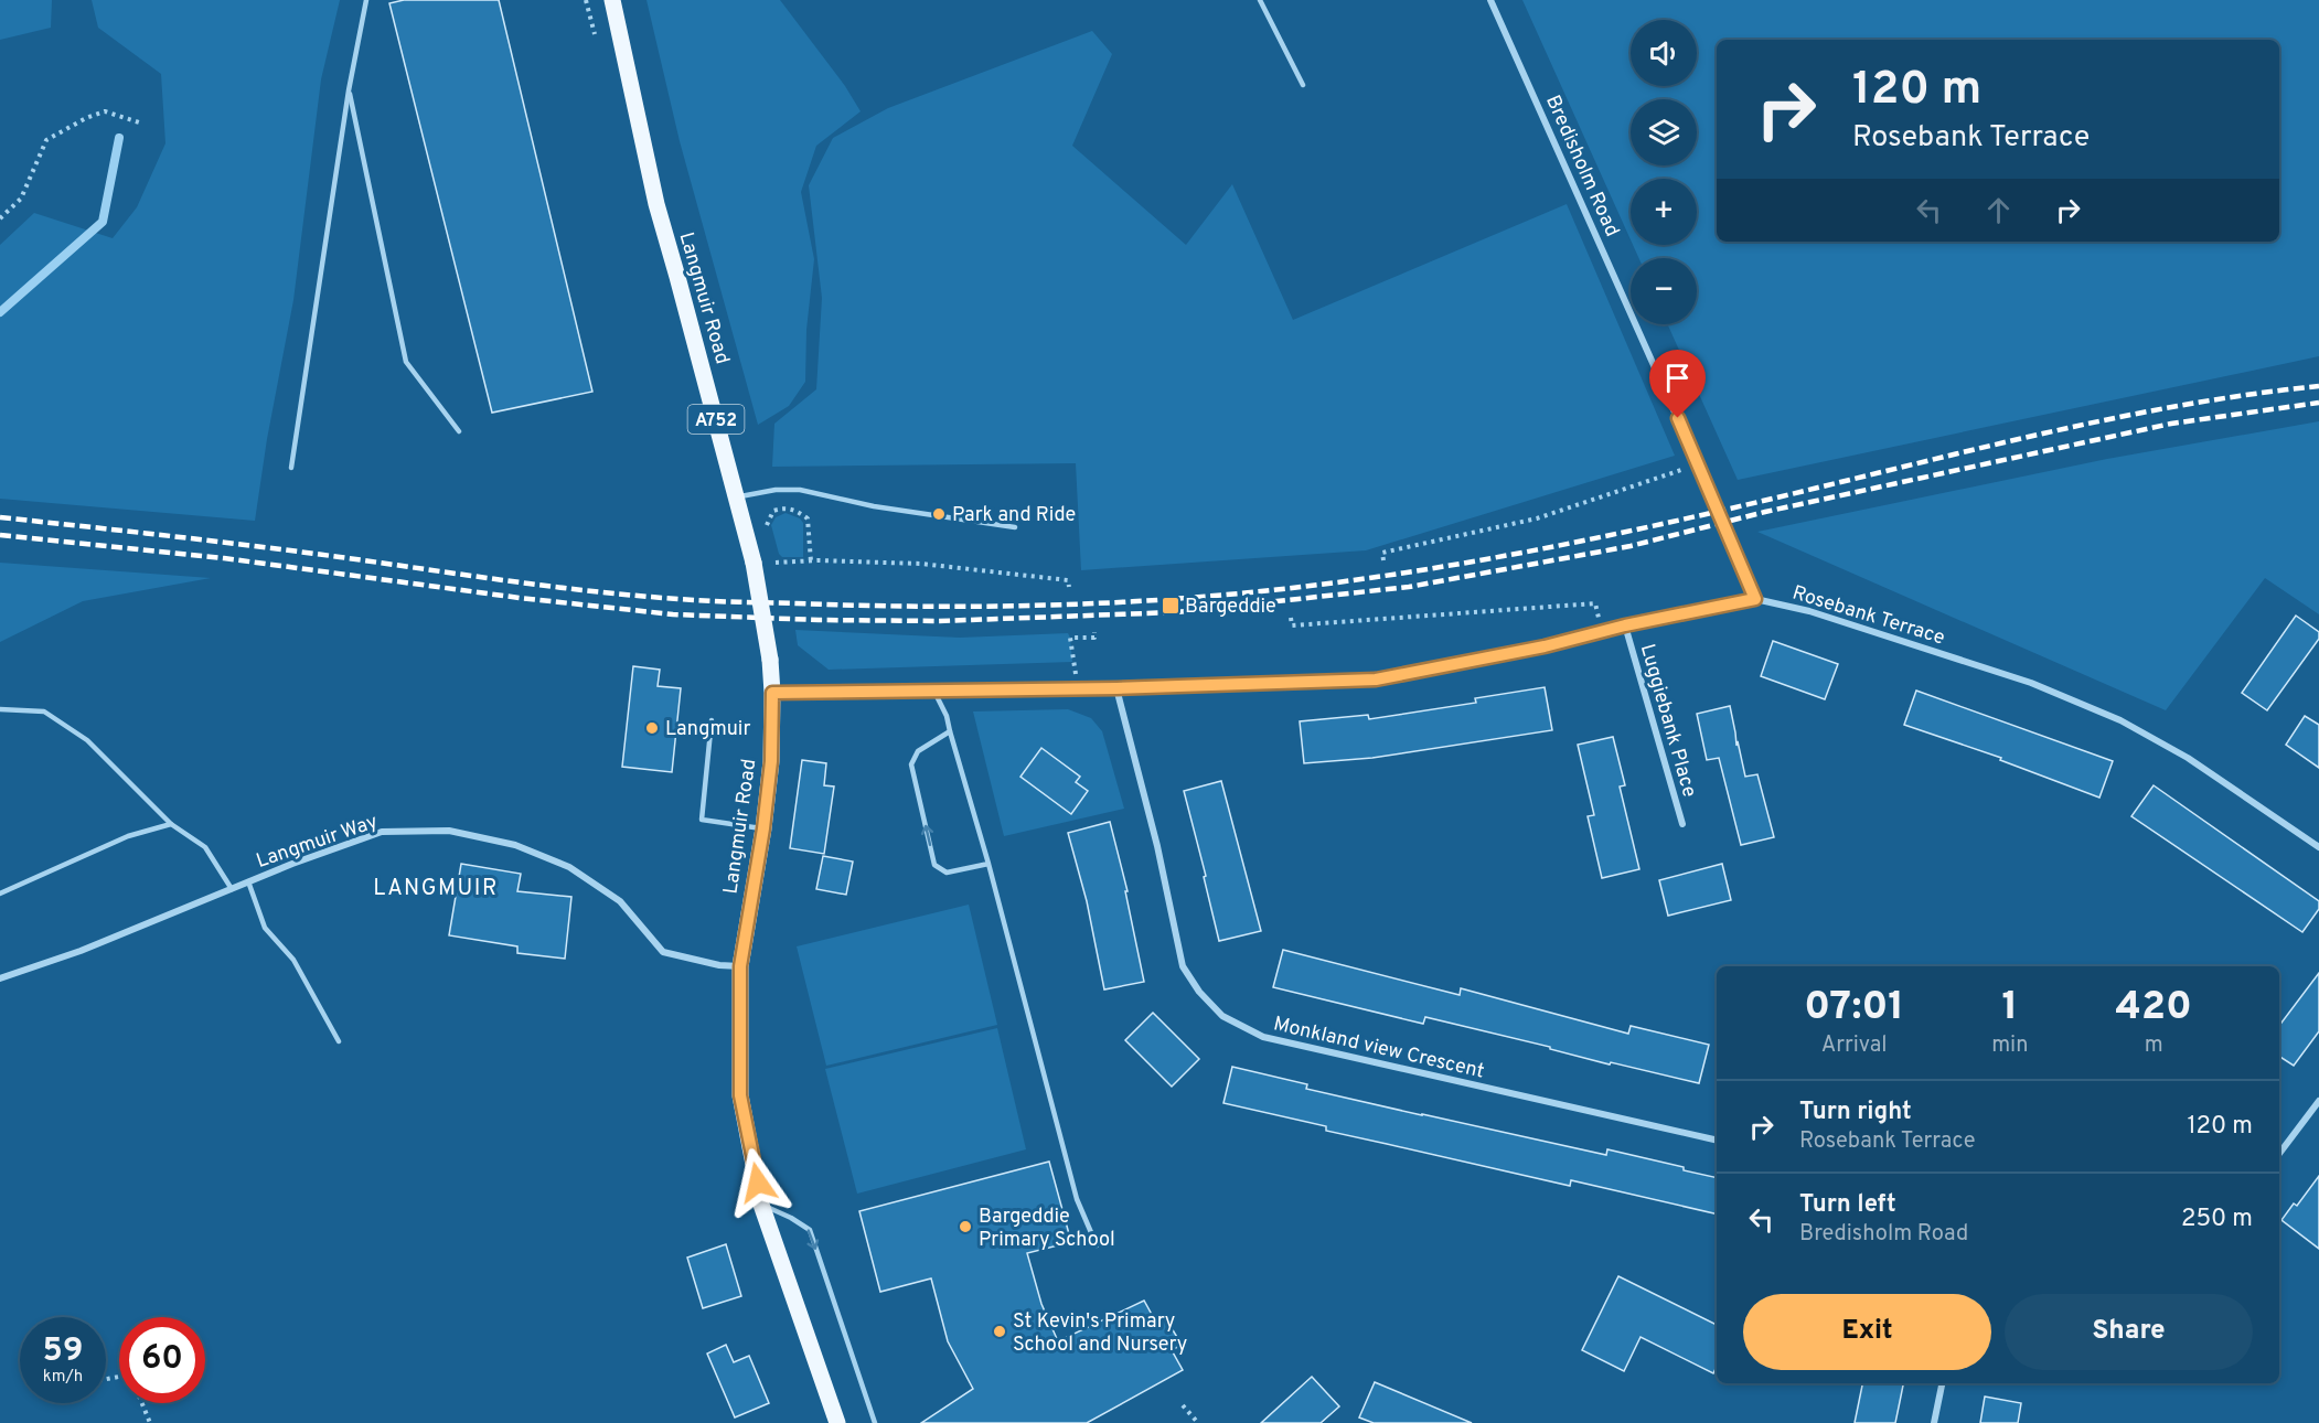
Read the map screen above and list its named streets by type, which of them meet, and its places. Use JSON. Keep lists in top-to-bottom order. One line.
{"streets":{"main road":["Langmuir Road","A752"],"street":["Bredisholm Road","Rosebank Terrace","Luggiebank Place","Langmuir Way","Monkland view Crescent"]},"crossings":[["Bredisholm Road","Rosebank Terrace"],["Langmuir Road","Rosebank Terrace"],["Langmuir Road","Langmuir Way"],["Rosebank Terrace","Luggiebank Place"],["Rosebank Terrace","Monkland view Crescent"]],"districts":["LANGMUIR"],"places":{"other":["Park and Ride","Langmuir","Bargeddie Primary School","St Kevin's Primary School and Nursery"],"transit":["Bargeddie"]},"page":{"map_buttons":["+","−"],"turn":["120 m","Rosebank Terrace"],"eta":["07:01","Arrival","1","min","420","m"],"list":[{"name":"Turn right","note":"Rosebank Terrace","value":"120 m"},{"name":"Turn left","note":"Bredisholm Road","value":"250 m"}],"buttons":["Exit","Share"],"speed":"59 km/h","limit":"60"}}
